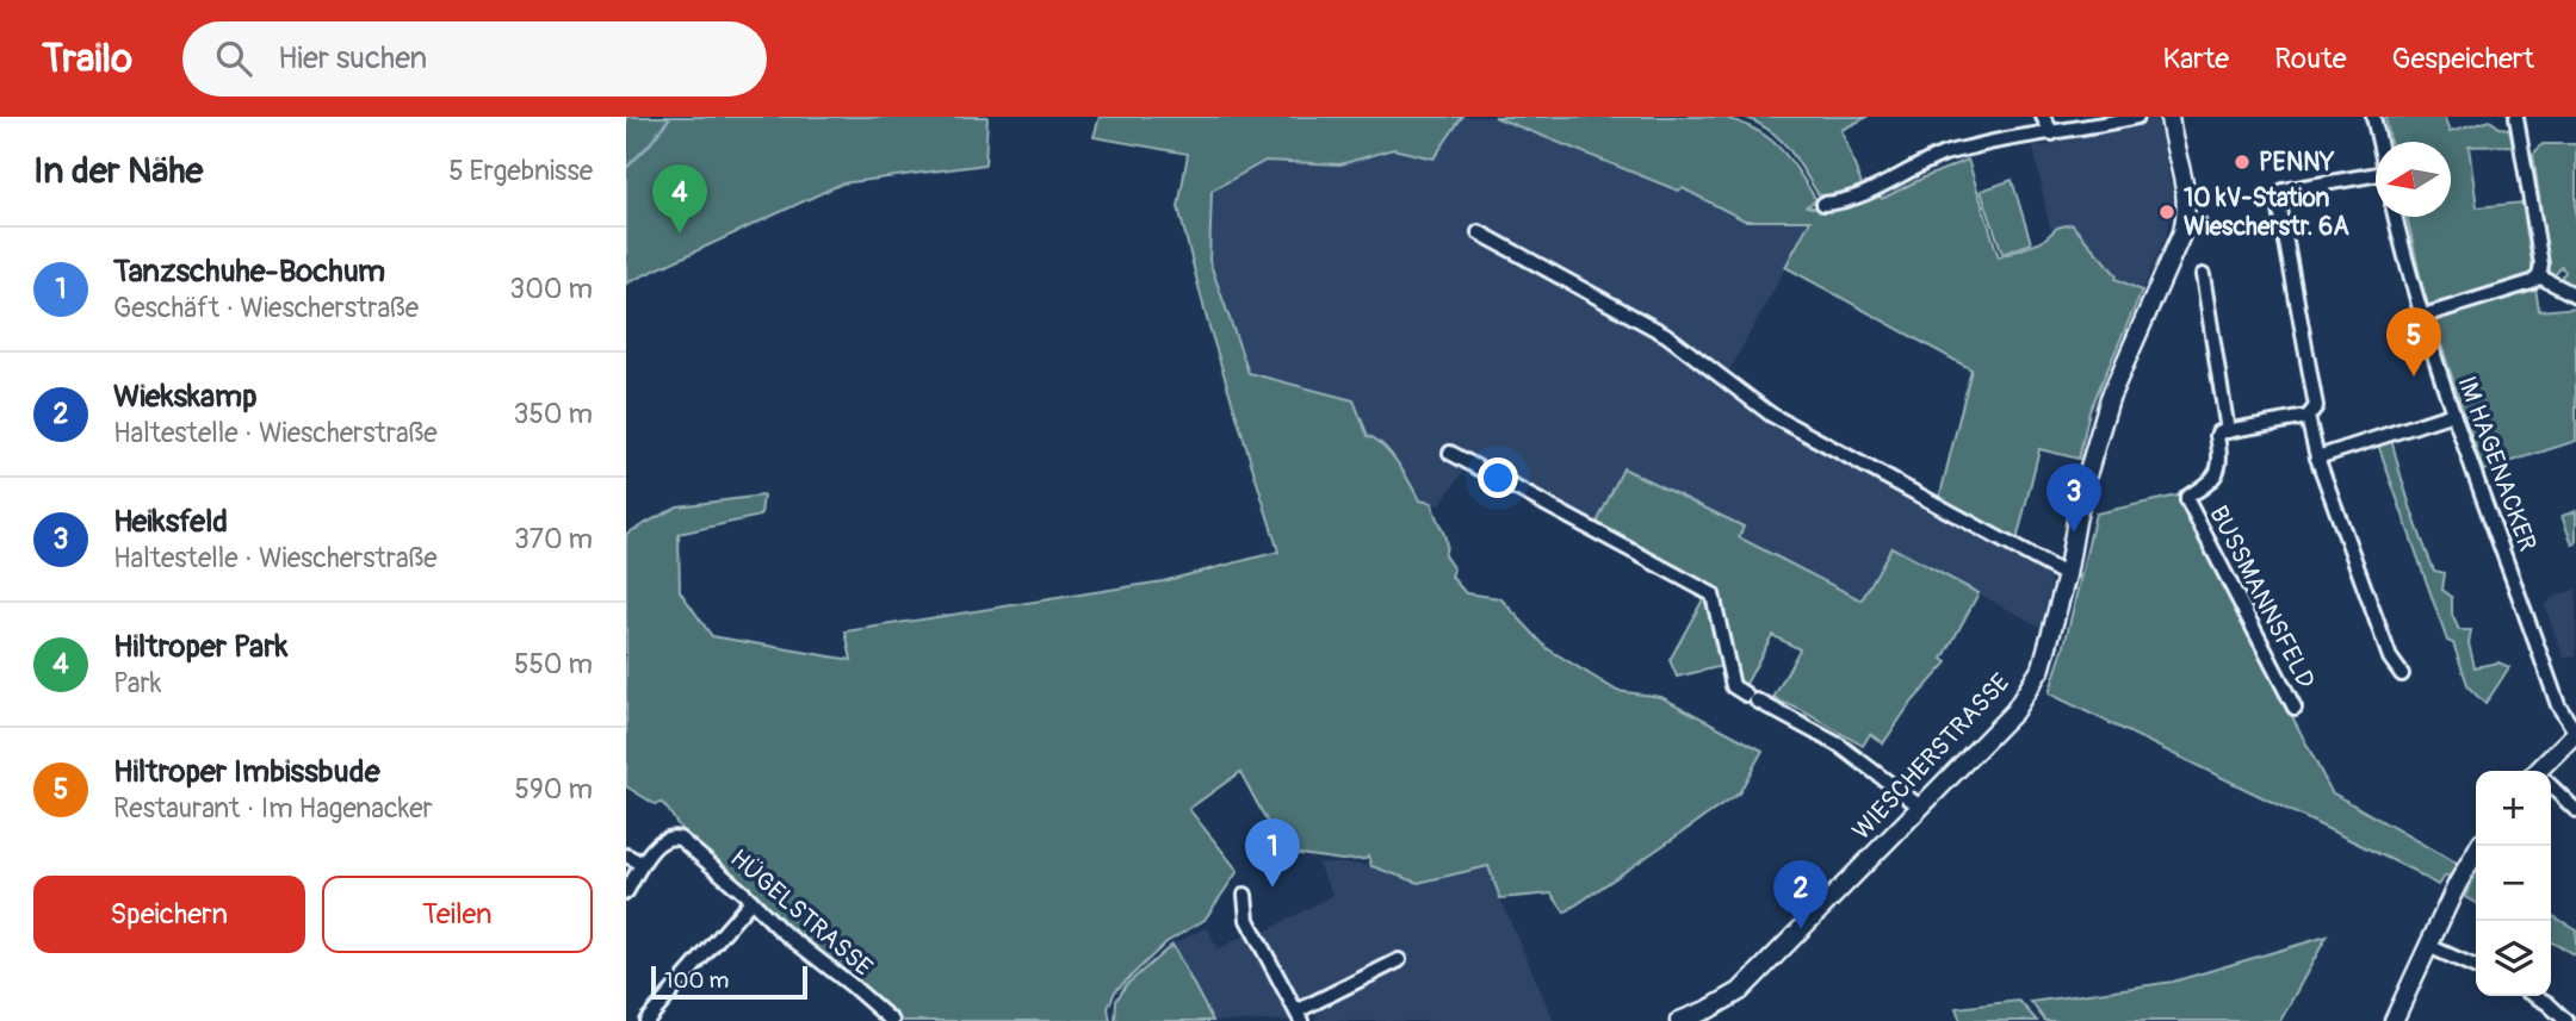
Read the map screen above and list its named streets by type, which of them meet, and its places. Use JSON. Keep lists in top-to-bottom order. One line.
{"streets":{"main road":["WIESCHERSTRASSE"],"street":["IM HAGENACKER","BUSSMANNSFELD","HÜGELSTRASSE"]},"places":["PENNY","10 kV-Station Wiescherstr. 6A"],"scale_bar":"100 m","north":"left","page":{"header":"Trailo","search":"Hier suchen","nav":["Karte","Route","Gespeichert"],"heading":["In der Nähe","5 Ergebnisse"],"pins":["4","5","3","1","2"],"list":[{"mark":"1","name":"Tanzschuhe-Bochum","note":"Geschäft · Wiescherstraße","value":"300 m"},{"mark":"2","name":"Wiekskamp","note":"Haltestelle · Wiescherstraße","value":"350 m"},{"mark":"3","name":"Heiksfeld","note":"Haltestelle · Wiescherstraße","value":"370 m"},{"mark":"4","name":"Hiltroper Park","note":"Park","value":"550 m"},{"mark":"5","name":"Hiltroper Imbissbude","note":"Restaurant · Im Hagenacker","value":"590 m"}],"map_buttons":["+","−"],"buttons":["Speichern","Teilen"],"scale":"100 m"}}
